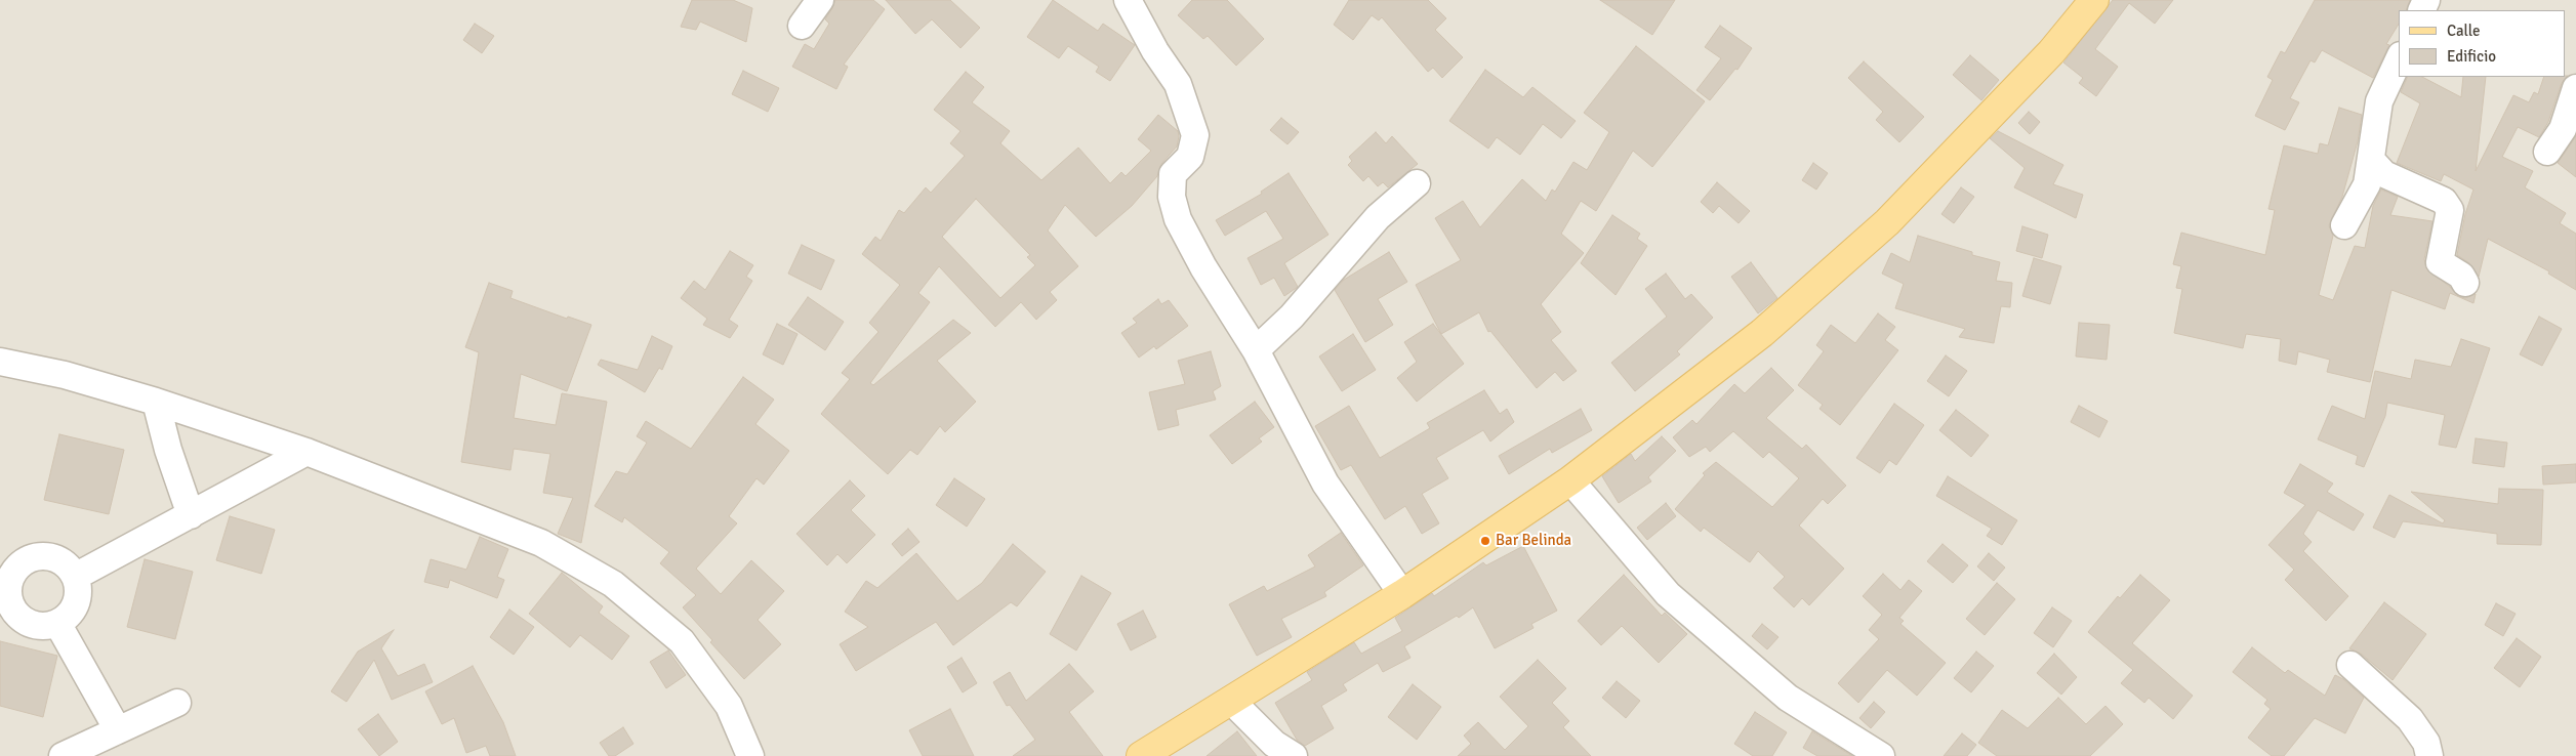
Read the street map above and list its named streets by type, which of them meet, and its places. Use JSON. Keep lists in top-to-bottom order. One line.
{"places":["Bar Belinda"],"legend":["Calle","Edificio"]}
